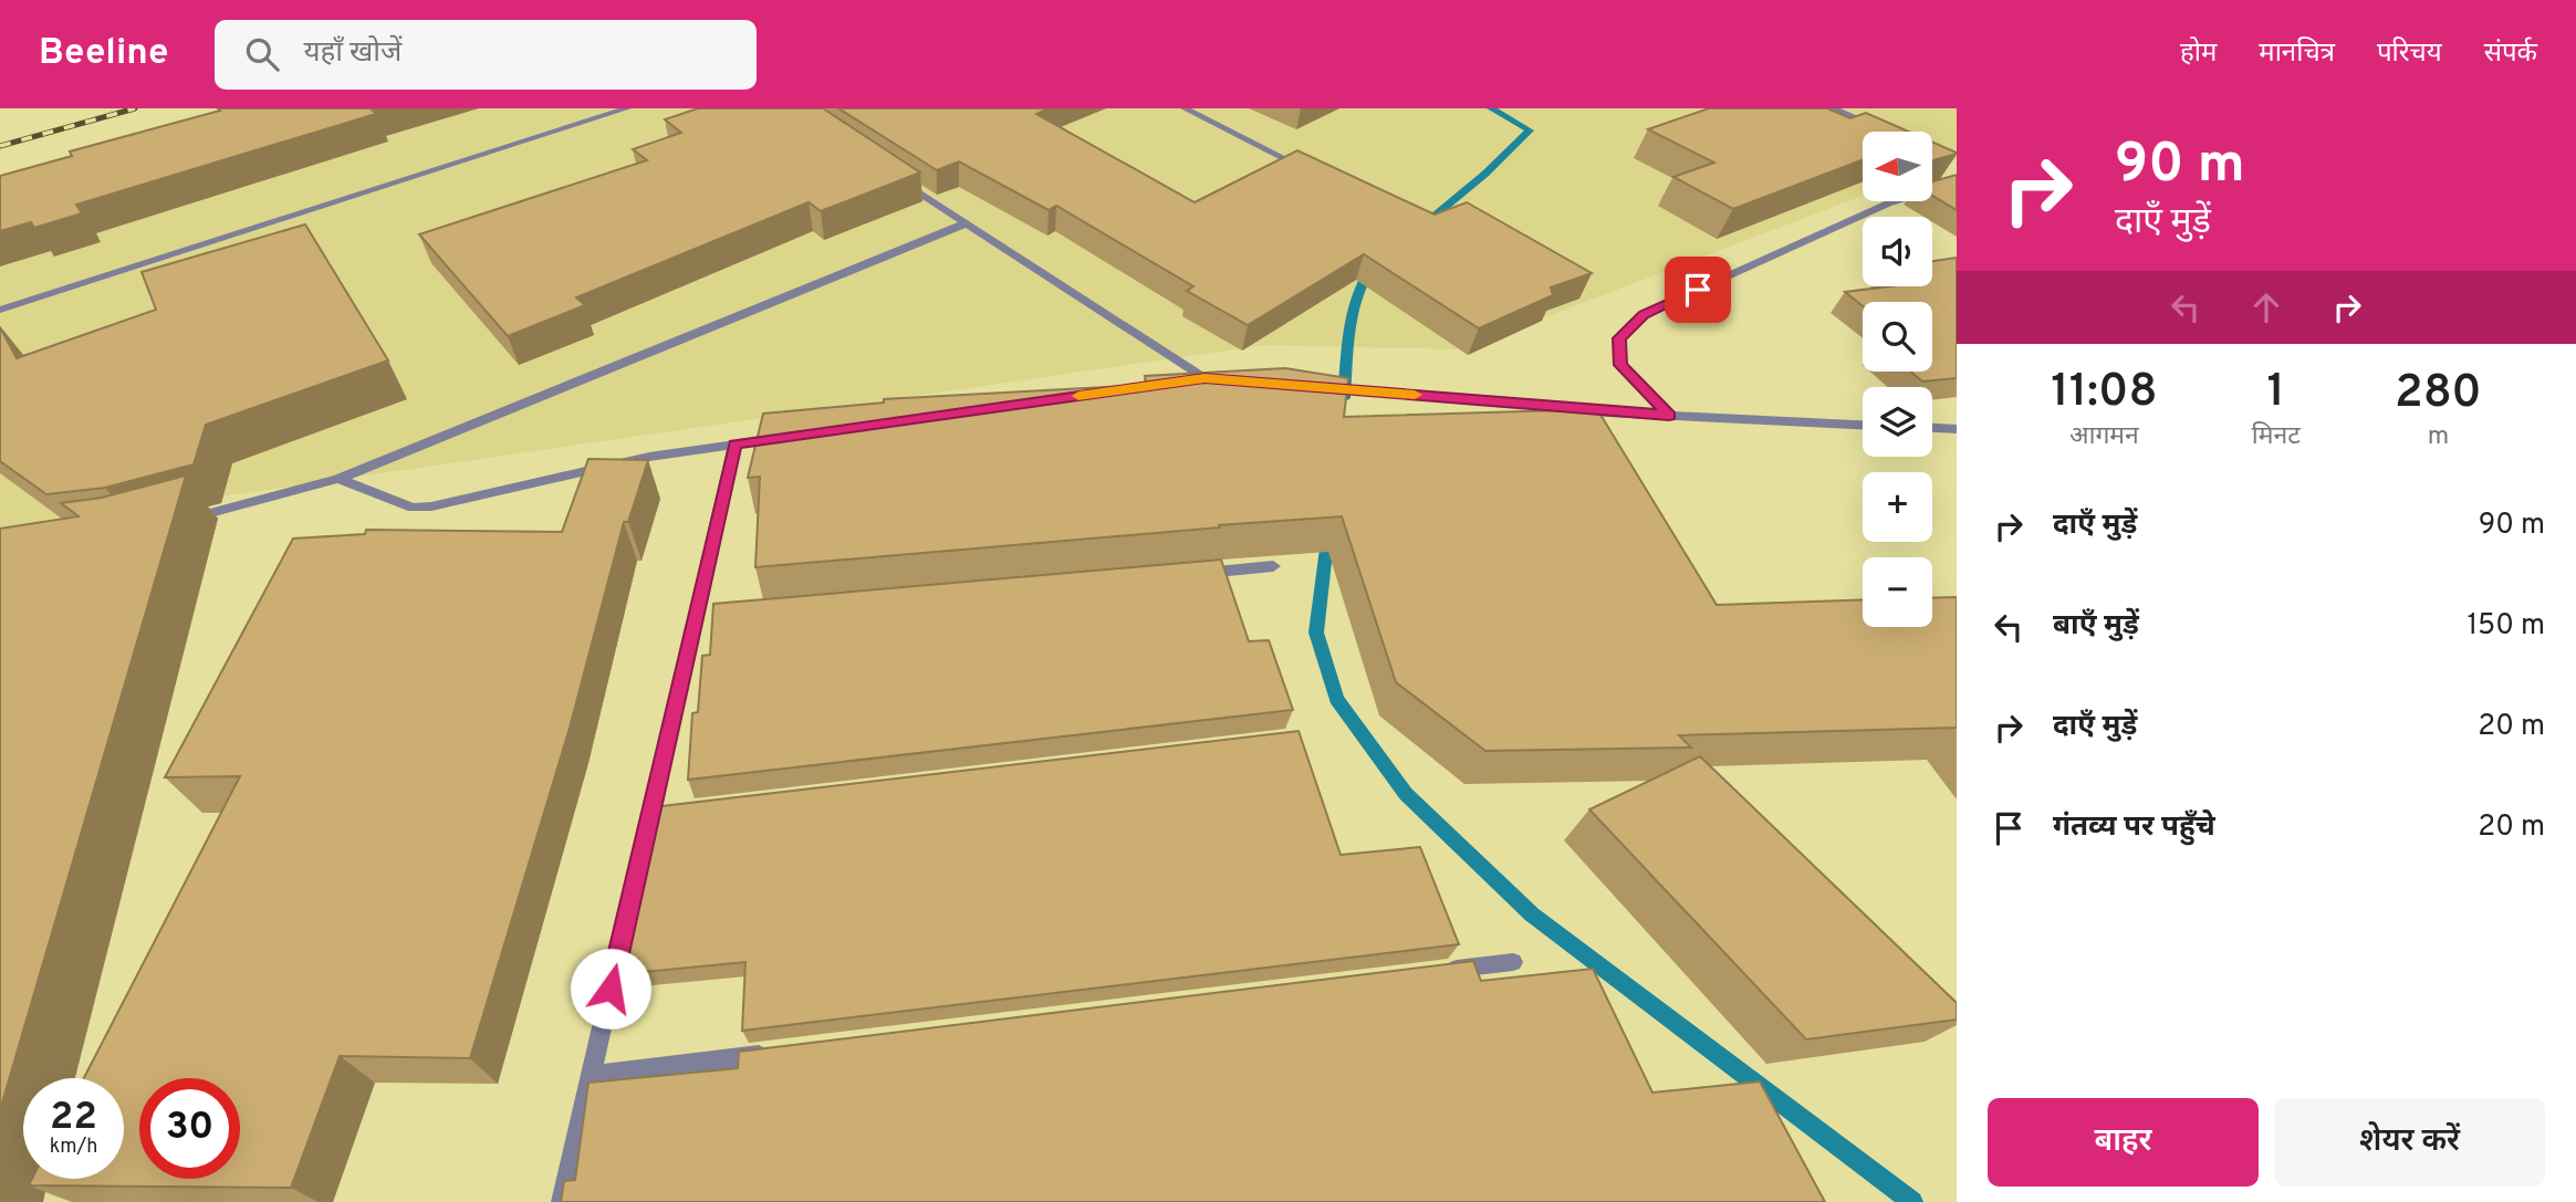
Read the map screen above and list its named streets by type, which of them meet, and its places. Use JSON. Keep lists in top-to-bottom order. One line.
{"north":"left","page":{"header":"Beeline","search":"यहाँ खोजें","nav":["होम","मानचित्र","परिचय","संपर्क"],"turn":["90 m","दाएँ मुड़ें"],"map_buttons":["+","−"],"eta":["11:08","आगमन","1","मिनट","280","m"],"list":[{"name":"दाएँ मुड़ें","value":"90 m"},{"name":"बाएँ मुड़ें","value":"150 m"},{"name":"दाएँ मुड़ें","value":"20 m"},{"name":"गंतव्य पर पहुँचे","value":"20 m"}],"speed":"22 km/h","limit":"30","buttons":["बाहर","शेयर करें"]}}
